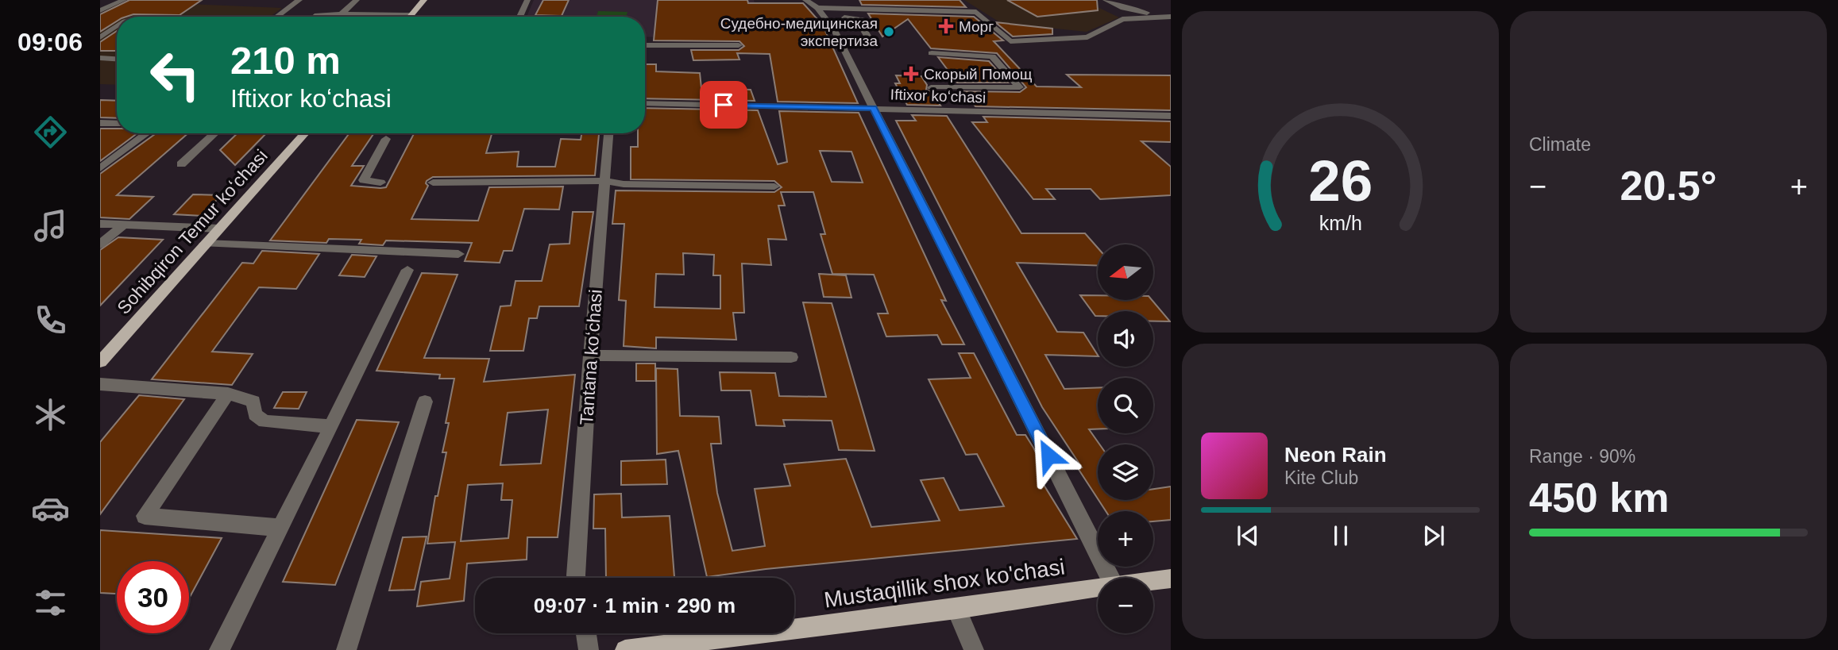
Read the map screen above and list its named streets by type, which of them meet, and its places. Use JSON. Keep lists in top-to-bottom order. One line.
{"streets":{"main road":["Sohibqiron Temur koʻchasi","Mustaqillik shox ko'chasi"],"street":["Iftixor koʻchasi","Tantana koʻchasi"]},"places":{"health":["Морг","Скорый Помощ"],"other":["Судебно-медицинская экспертиза"]},"north":"left","page":{"tabs":"09:06","tile":["Climate",["Range · 90%","450 km"]],"turn":["210 m","Iftixor koʻchasi"],"heat":["−","20.5°","+"],"map_buttons":["+","−"],"song":["Neon Rain","Kite Club"],"limit":"30","trip":"09:07 · 1 min · 290 m","gauge":["26","km/h"]}}
